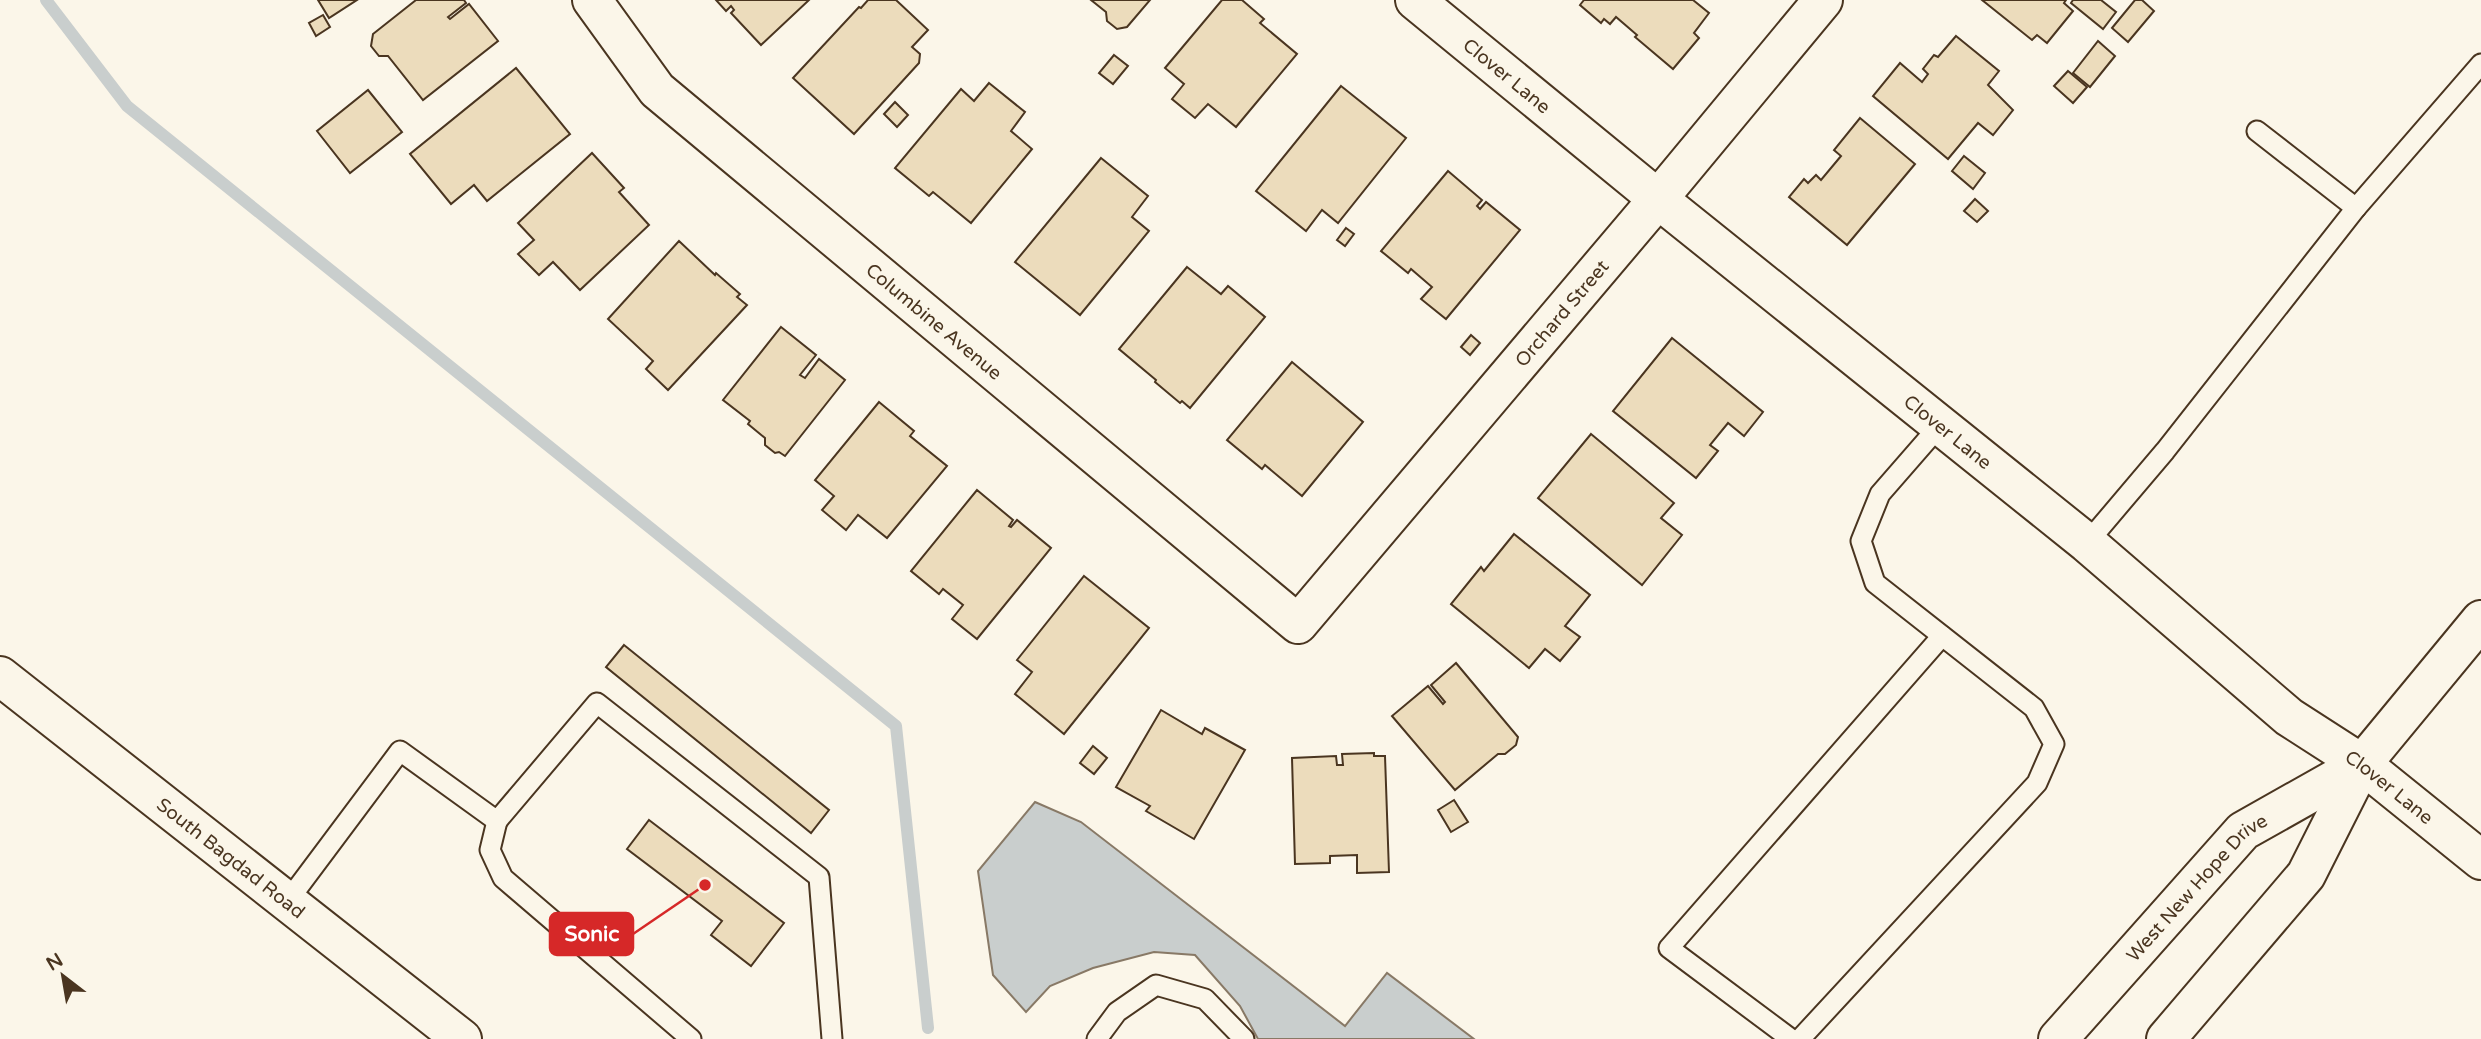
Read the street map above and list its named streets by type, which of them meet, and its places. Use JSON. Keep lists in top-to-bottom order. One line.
{"streets":{"street":["Clover Lane","Orchard Street","Columbine Avenue","South Bagdad Road","West New Hope Drive"]},"crossings":[["Clover Lane","Orchard Street"],["Clover Lane","West New Hope Drive"],["Orchard Street","Columbine Avenue"]],"places":["Sonic"],"north":"top left"}
